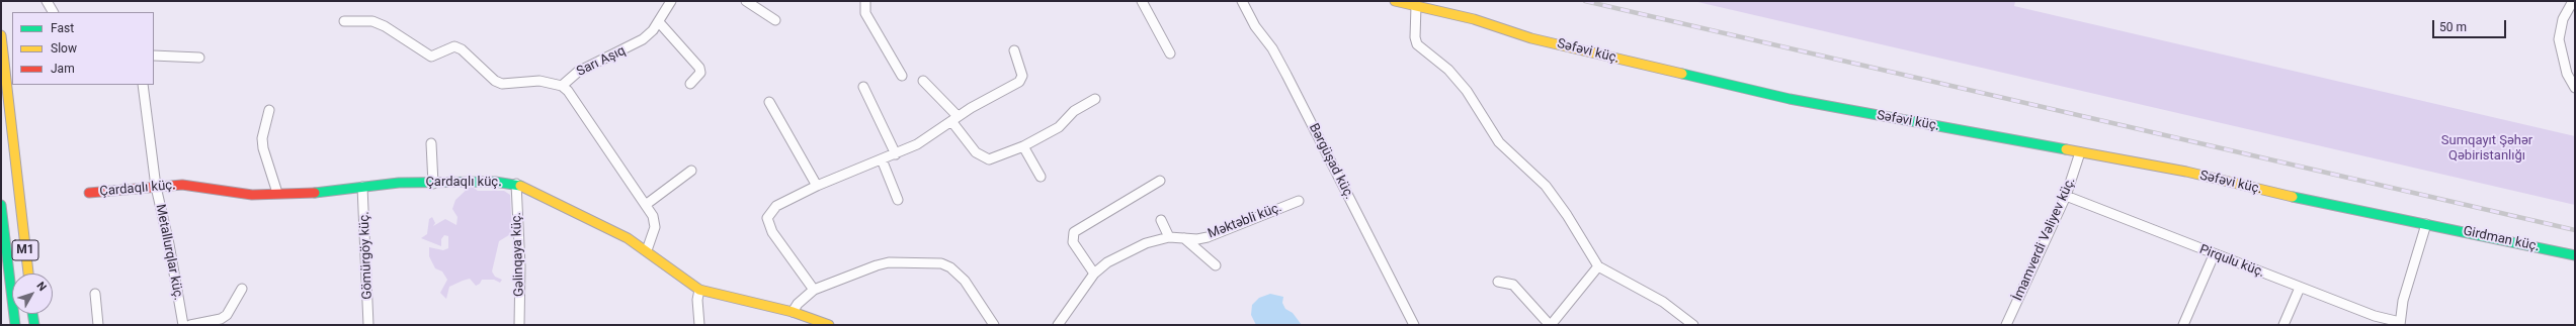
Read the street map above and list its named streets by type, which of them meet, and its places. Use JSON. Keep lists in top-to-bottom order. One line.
{"streets":{"main road":["Səfəvi küç.","Çardaqlı küç.","Girdman küç.","M1"],"street":["Sarı Aşıq","Bərgüşad küç.","Məktəbli küç.","İmamverdi Vəliyev küç.","Metallurqlar küç.","Gəlinqaya küç.","Gömürgöy küç.","Pirqulu küç."]},"crossings":[["Səfəvi küç.","İmamverdi Vəliyev küç."],["Səfəvi küç.","Girdman küç."],["Çardaqlı küç.","Metallurqlar küç."],["Çardaqlı küç.","Gəlinqaya küç."],["Çardaqlı küç.","Gömürgöy küç."],["İmamverdi Vəliyev küç.","Pirqulu küç."]],"parks":["Sumqayıt Şəhər Qəbiristanlığı"],"legend":["Fast","Slow","Jam"],"scale_bar":"50 m","north":"top right"}
